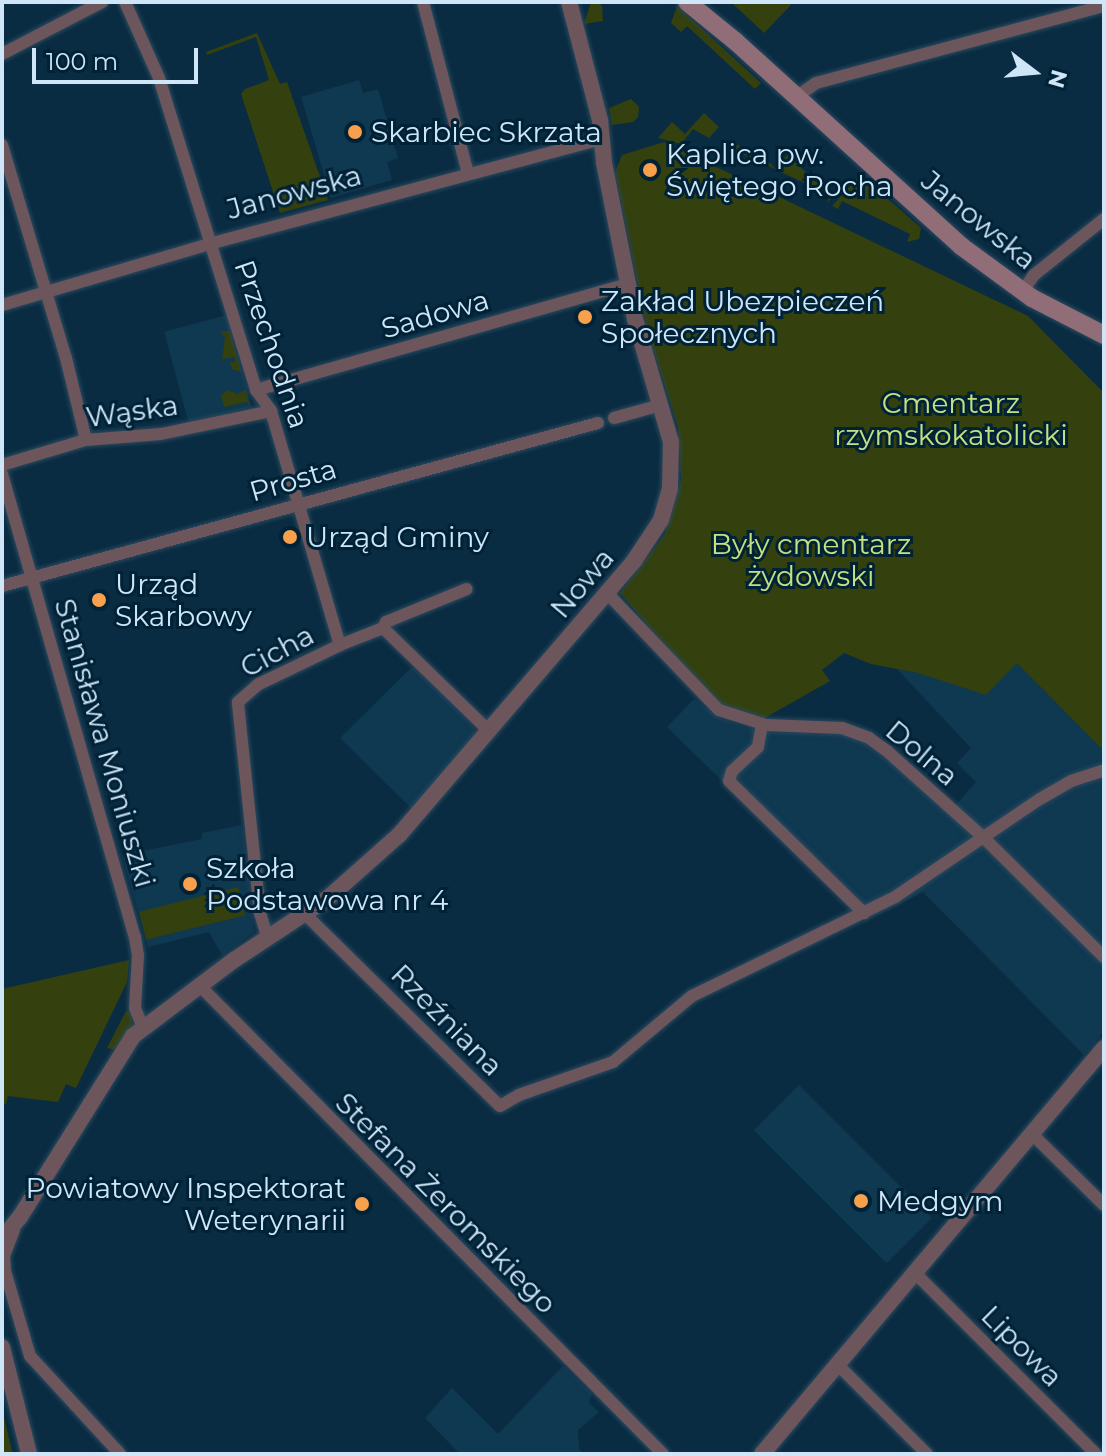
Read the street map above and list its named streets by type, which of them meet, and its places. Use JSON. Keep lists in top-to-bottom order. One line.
{"streets":{"main road":["Janowska"],"street":["Sadowa","Przechodnia","Wąska","Prosta","Nowa","Cicha","Stanisława Moniuszki","Dolna","Rzeźniana","Stefana Żeromskiego","Lipowa"]},"crossings":[["Janowska","Przechodnia"],["Janowska","Nowa"],["Sadowa","Przechodnia"],["Sadowa","Nowa"],["Przechodnia","Wąska"],["Przechodnia","Prosta"],["Przechodnia","Cicha"],["Prosta","Stanisława Moniuszki"],["Nowa","Cicha"],["Nowa","Stanisława Moniuszki"],["Nowa","Dolna"],["Nowa","Rzeźniana"],["Nowa","Stefana Żeromskiego"],["Dolna","Rzeźniana"]],"parks":["Cmentarz rzymskokatolicki","Były cmentarz żydowski"],"places":["Skarbiec Skrzata","Kaplica pw. Świętego Rocha","Zakład Ubezpieczeń Społecznych","Urząd Gminy","Urząd Skarbowy","Szkoła Podstawowa nr 4","Medgym","Powiatowy Inspektorat Weterynarii"],"scale_bar":"100 m","north":"right"}
